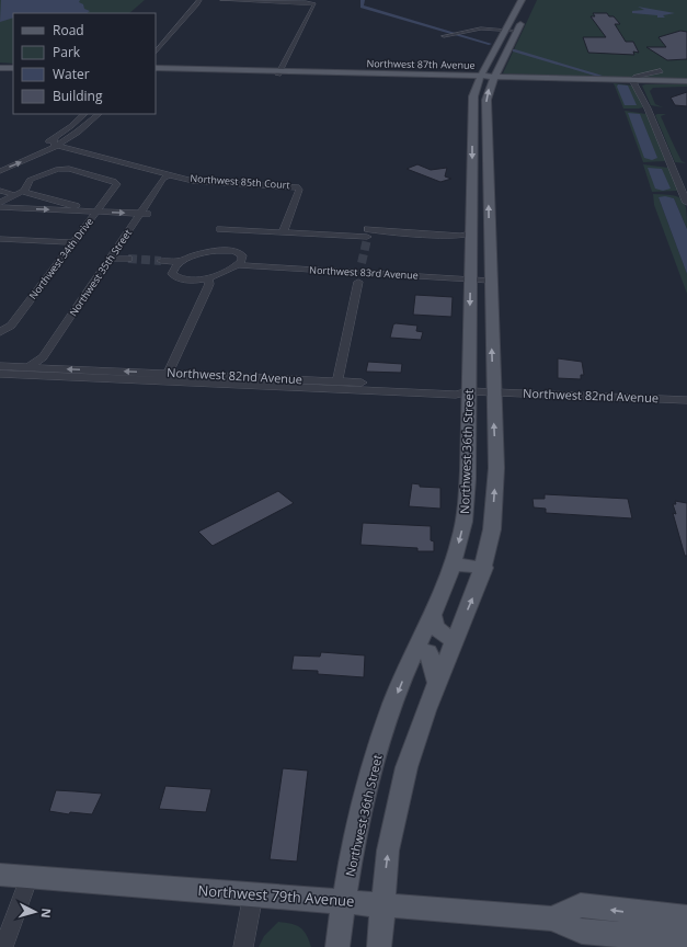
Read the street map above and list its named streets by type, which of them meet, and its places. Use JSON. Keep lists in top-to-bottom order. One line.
{"streets":{"main road":["Northwest 87th Avenue","Northwest 36th Street","Northwest 79th Avenue"],"street":["Northwest 85th Court","Northwest 34th Drive","Northwest 35th Street","Northwest 83rd Avenue","Northwest 82nd Avenue"]},"crossings":[["Northwest 87th Avenue","Northwest 36th Street"],["Northwest 85th Court","Northwest 35th Street"],["Northwest 35th Street","Northwest 82nd Avenue"],["Northwest 83rd Avenue","Northwest 36th Street"],["Northwest 82nd Avenue","Northwest 36th Street"],["Northwest 36th Street","Northwest 79th Avenue"]],"legend":["Road","Park","Water","Building"],"north":"right"}
